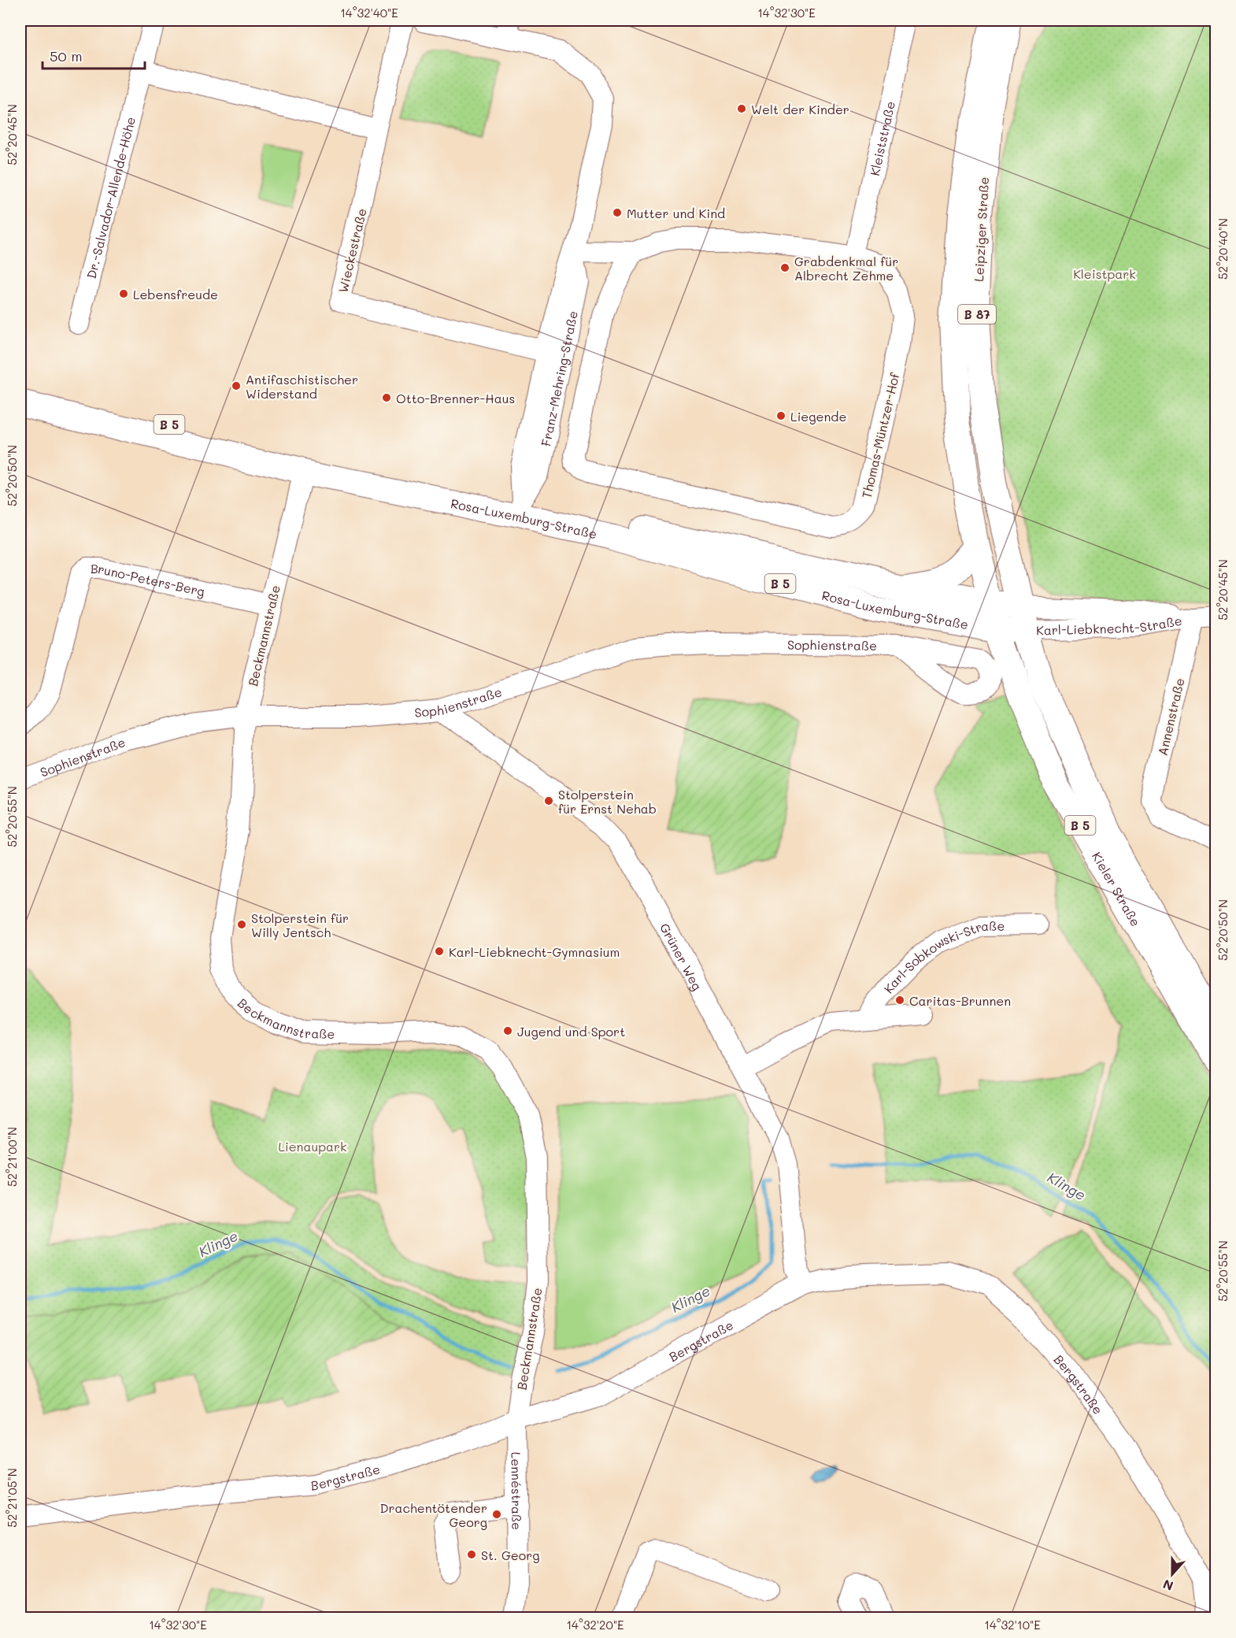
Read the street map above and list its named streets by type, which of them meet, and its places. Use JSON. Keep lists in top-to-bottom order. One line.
{"streets":{"main road":["Leipziger Straße","B 87","B 5","Rosa-Luxemburg-Straße","Kieler Straße"],"street":["Kleiststraße","Dr.-Salvador-Allende-Höhe","Wieckestraße","Franz-Mehring-Straße","Thomas-Müntzer-Hof","Bruno-Peters-Berg","Karl-Liebknecht-Straße","Beckmannstraße","Sophienstraße","Annenstraße","Grüner Weg","Karl-Sobkowski-Straße","Bergstraße","Lennéstraße"]},"crossings":[["Kleiststraße","Thomas-Müntzer-Hof"],["Leipziger Straße","Rosa-Luxemburg-Straße"],["Leipziger Straße","Karl-Liebknecht-Straße"],["Leipziger Straße","Kieler Straße"],["Wieckestraße","Franz-Mehring-Straße"],["Franz-Mehring-Straße","Thomas-Müntzer-Hof"],["Franz-Mehring-Straße","Rosa-Luxemburg-Straße"],["Rosa-Luxemburg-Straße","Karl-Liebknecht-Straße"],["Rosa-Luxemburg-Straße","Beckmannstraße"],["Rosa-Luxemburg-Straße","Kieler Straße"],["Bruno-Peters-Berg","Beckmannstraße"],["Karl-Liebknecht-Straße","Annenstraße"],["Karl-Liebknecht-Straße","Kieler Straße"],["Beckmannstraße","Sophienstraße"],["Beckmannstraße","Bergstraße"],["Beckmannstraße","Lennéstraße"],["Sophienstraße","Grüner Weg"],["Grüner Weg","Karl-Sobkowski-Straße"],["Grüner Weg","Bergstraße"],["Bergstraße","Lennéstraße"]],"water":["Klinge"],"parks":["Kleistpark","Lienaupark"],"places":["Welt der Kinder","Mutter und Kind","Grabdenkmal für Albrecht Zehme","Lebensfreude","Antifaschistischer Widerstand","Otto-Brenner-Haus","Liegende","Stolperstein für Ernst Nehab","Stolperstein für Willy Jentsch","Karl-Liebknecht-Gymnasium","Caritas-Brunnen","Jugend und Sport","Drachentötender Georg","St. Georg"],"scale_bar":"50 m","north":"bottom","coordinates":["14°32'40\"E","14°32'30\"E","52°20'45\"N","52°20'40\"N","52°20'50\"N","52°20'55\"N","52°21'00\"N","52°21'05\"N","14°32'20\"E","14°32'10\"E"]}
